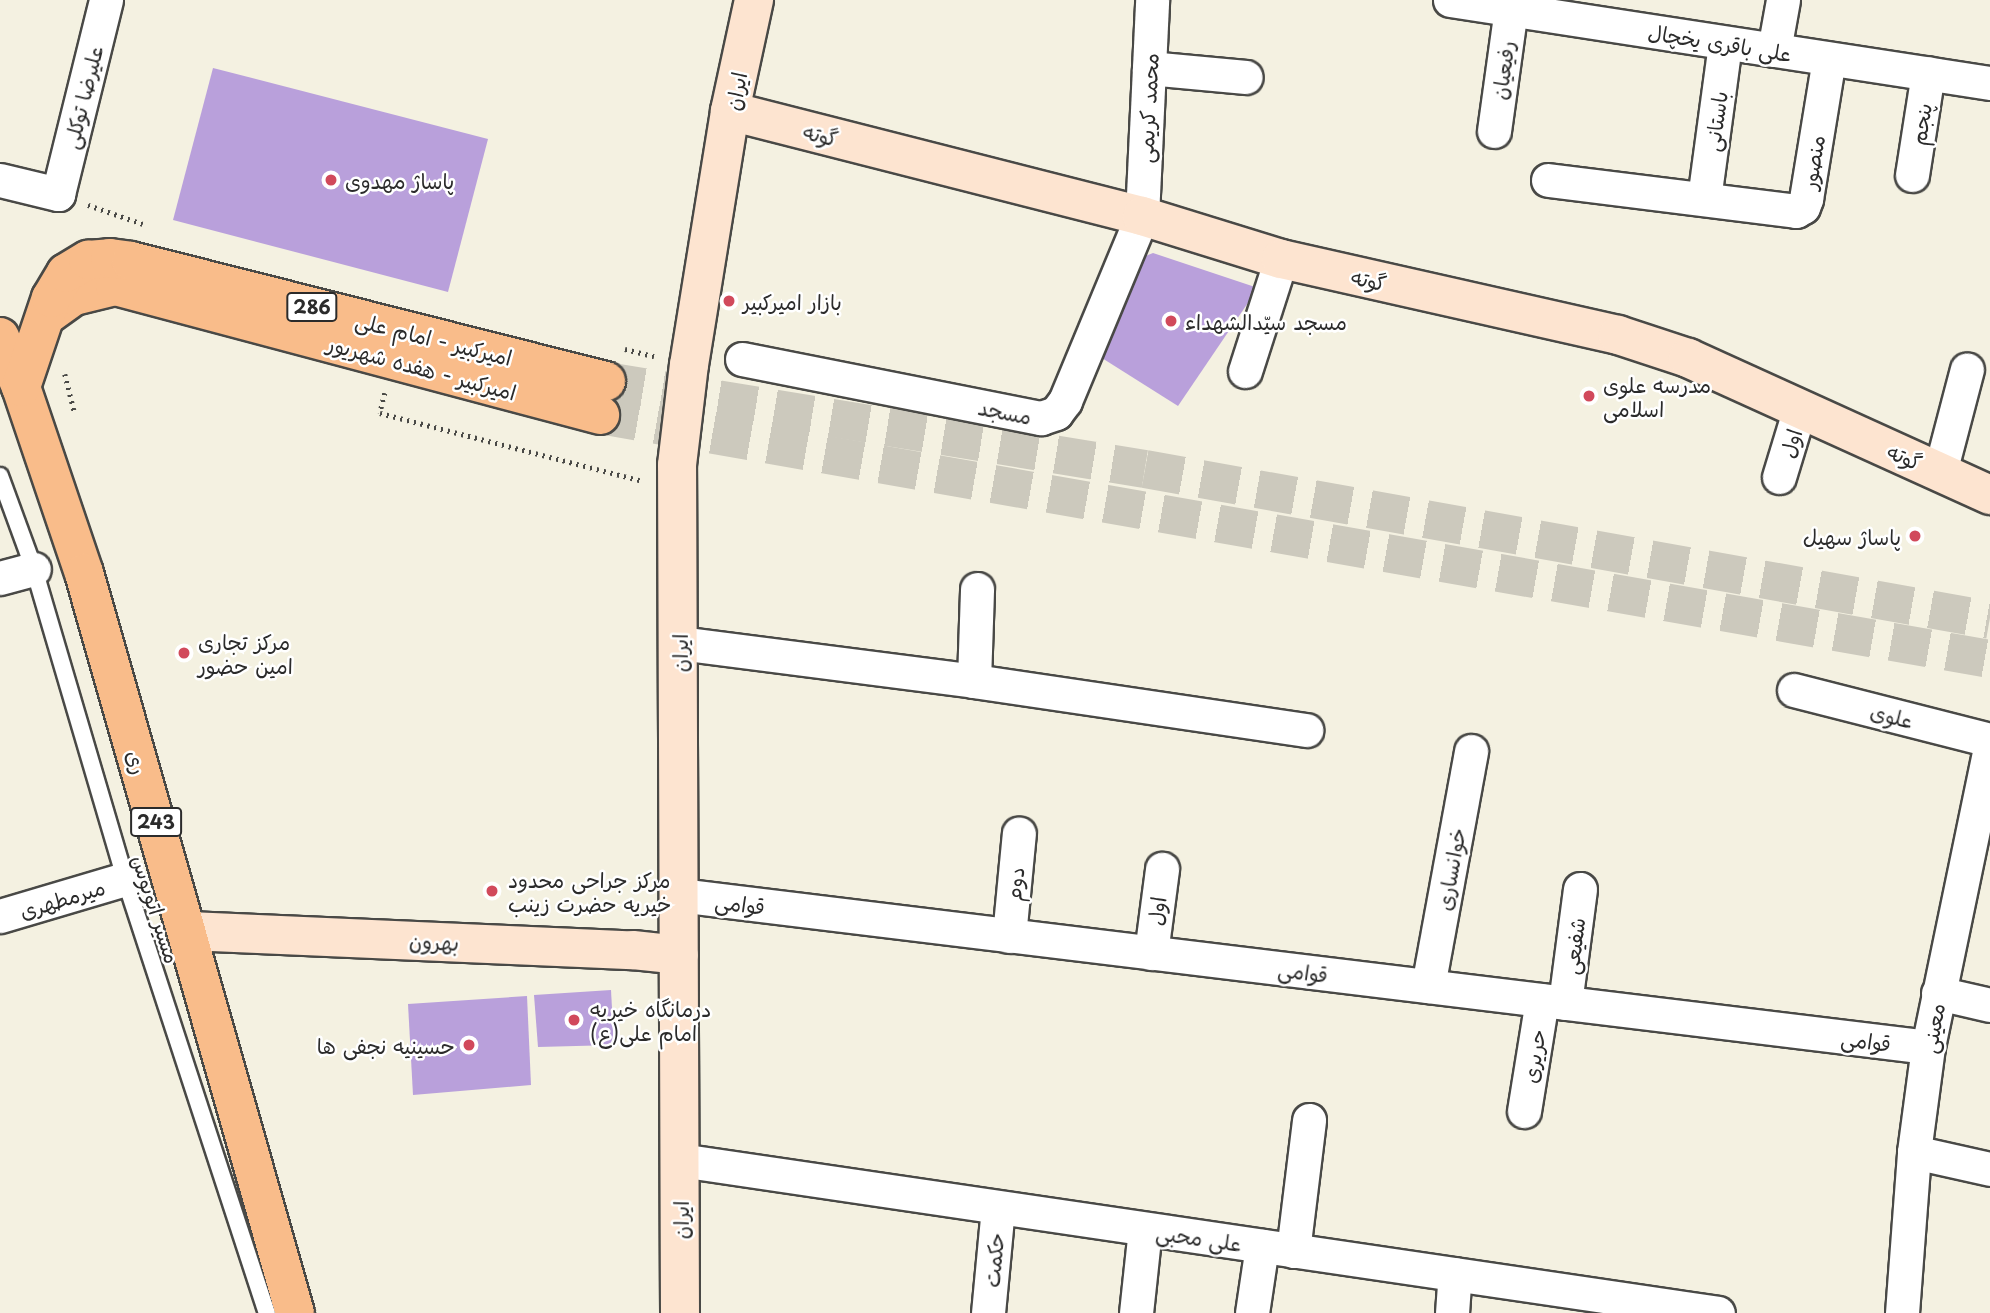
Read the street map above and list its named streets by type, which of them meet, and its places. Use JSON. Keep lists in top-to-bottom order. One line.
{"streets":{"main road":["286","امیرکبیر - امام علی","ری","243"],"street":["علی باقری یخچال","رفیعیان","ایران","علیرضا توکلی","محمد کریمی","باستانی","پنجم","گوته","منصور","مسجد","اول","علوی","خوانساری","دوم","میرمطهری","قوامی","بهرون","شفیعی","معینی","حریری","علی محبی","حکمت"],"lane":["مسیر اتوبوس"]},"crossings":[["علی باقری یخچال","رفیعیان"],["علی باقری یخچال","باستانی"],["علی باقری یخچال","پنجم"],["علی باقری یخچال","منصور"],["ایران","گوته"],["ایران","قوامی"],["ایران","بهرون"],["ایران","علی محبی"],["محمد کریمی","گوته"],["محمد کریمی","مسجد"],["باستانی","منصور"],["گوته","مسجد"],["گوته","اول"],["امیرکبیر - امام علی","ری"],["اول","قوامی"],["ری","بهرون"],["خوانساری","قوامی"],["دوم","قوامی"],["میرمطهری","مسیر اتوبوس"],["قوامی","شفیعی"],["قوامی","معینی"],["قوامی","حریری"],["شفیعی","حریری"],["علی محبی","حکمت"]],"places":["پاساژ مهدوی","بازار امیرکبیر","مسجد سیّدالشهداء","مدرسه علوی اسلامی","پاساژ سهیل","مرکز تجاری امین حضور","مرکز جراحی محدود خیریه حضرت زینب","درمانگاه خیریه امام علی(ع)","حسینیه نجفی ها"]}
